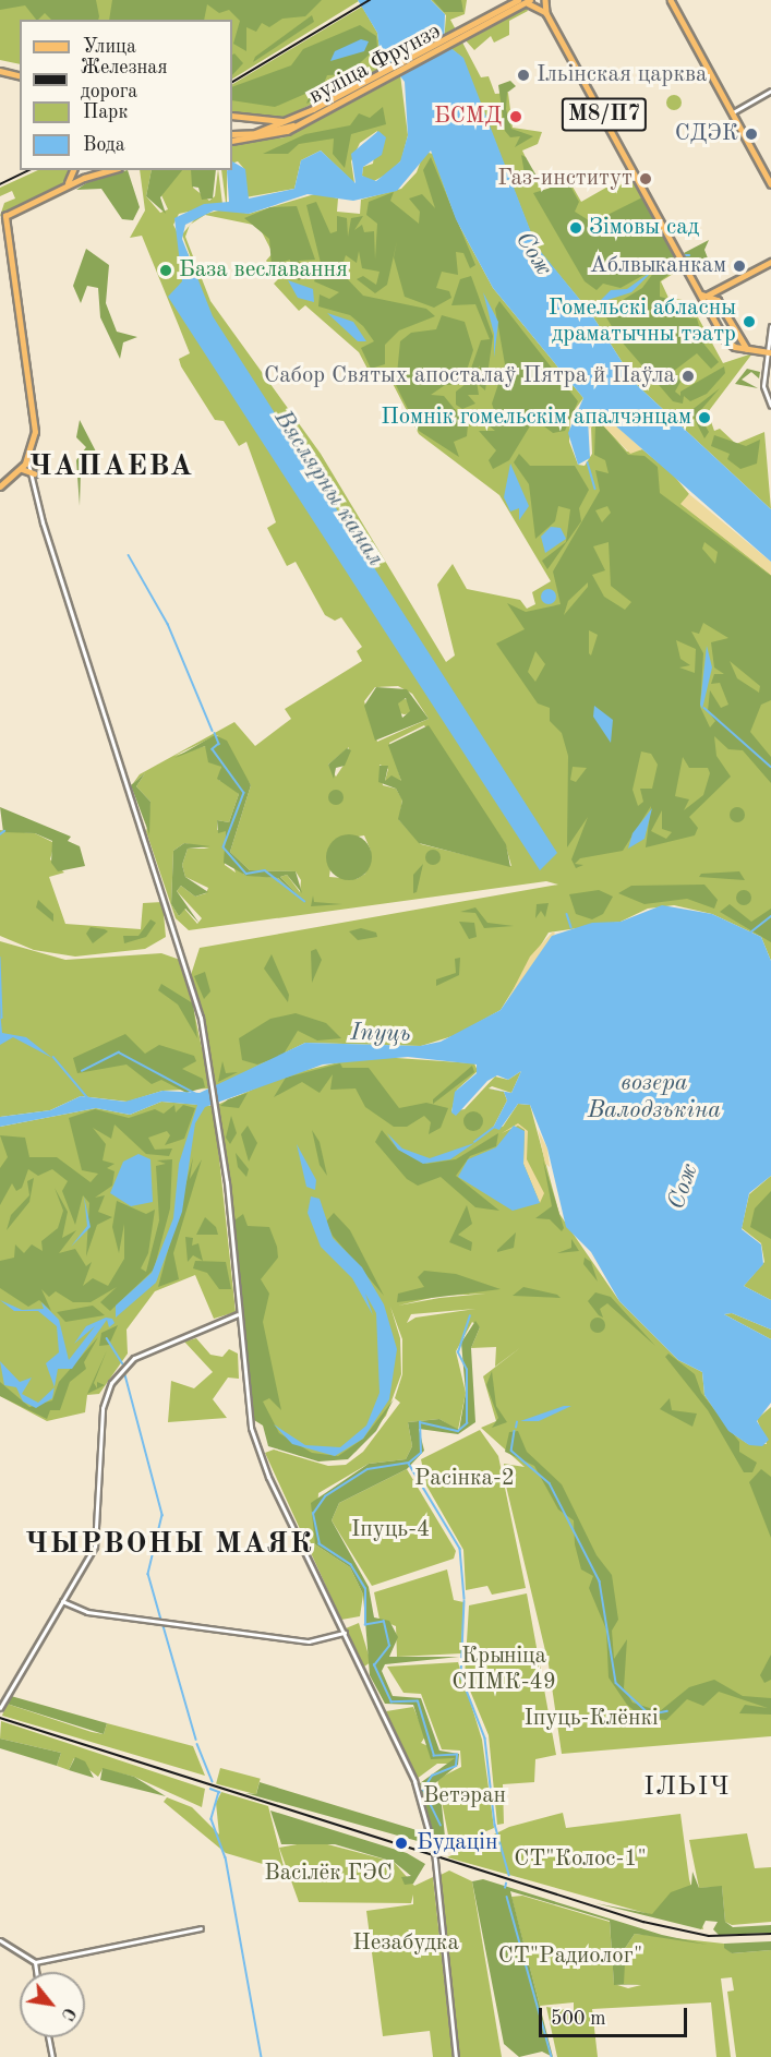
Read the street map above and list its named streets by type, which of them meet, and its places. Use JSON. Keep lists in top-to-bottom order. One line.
{"streets":{"main road":["вуліца Фрунзэ","М8/П7"]},"crossings":[["вуліца Фрунзэ","М8/П7"]],"districts":["ЧАПАЕВА","ЧЫРВОНЫ МАЯК","ІЛЬІЧ"],"water":["Сож","Вяслярны канал","Іпуць","возера Валодзькіна"],"parks":["Расінка-2","Іпуць-4","Крыніца СПМК-49","Іпуць-Клёнкі","Ветэран","СТ\"Колос-1\"","Васілёк ГЭС","Незабудка","СТ\"Радиолог\""],"places":["Ільінская царква","БСМД","СДЭК","Газ-институт","Зімовы сад","Аблвыканкам","База веславання","Гомельскі абласны драматычны тэатр","Сабор Святых апосталаў Пятра й Паўла","Помнік гомельскім апалчэнцам","Будацін"],"legend":["Улица","Железная дорога","Парк","Вода"],"scale_bar":"500 m","north":"bottom right"}
